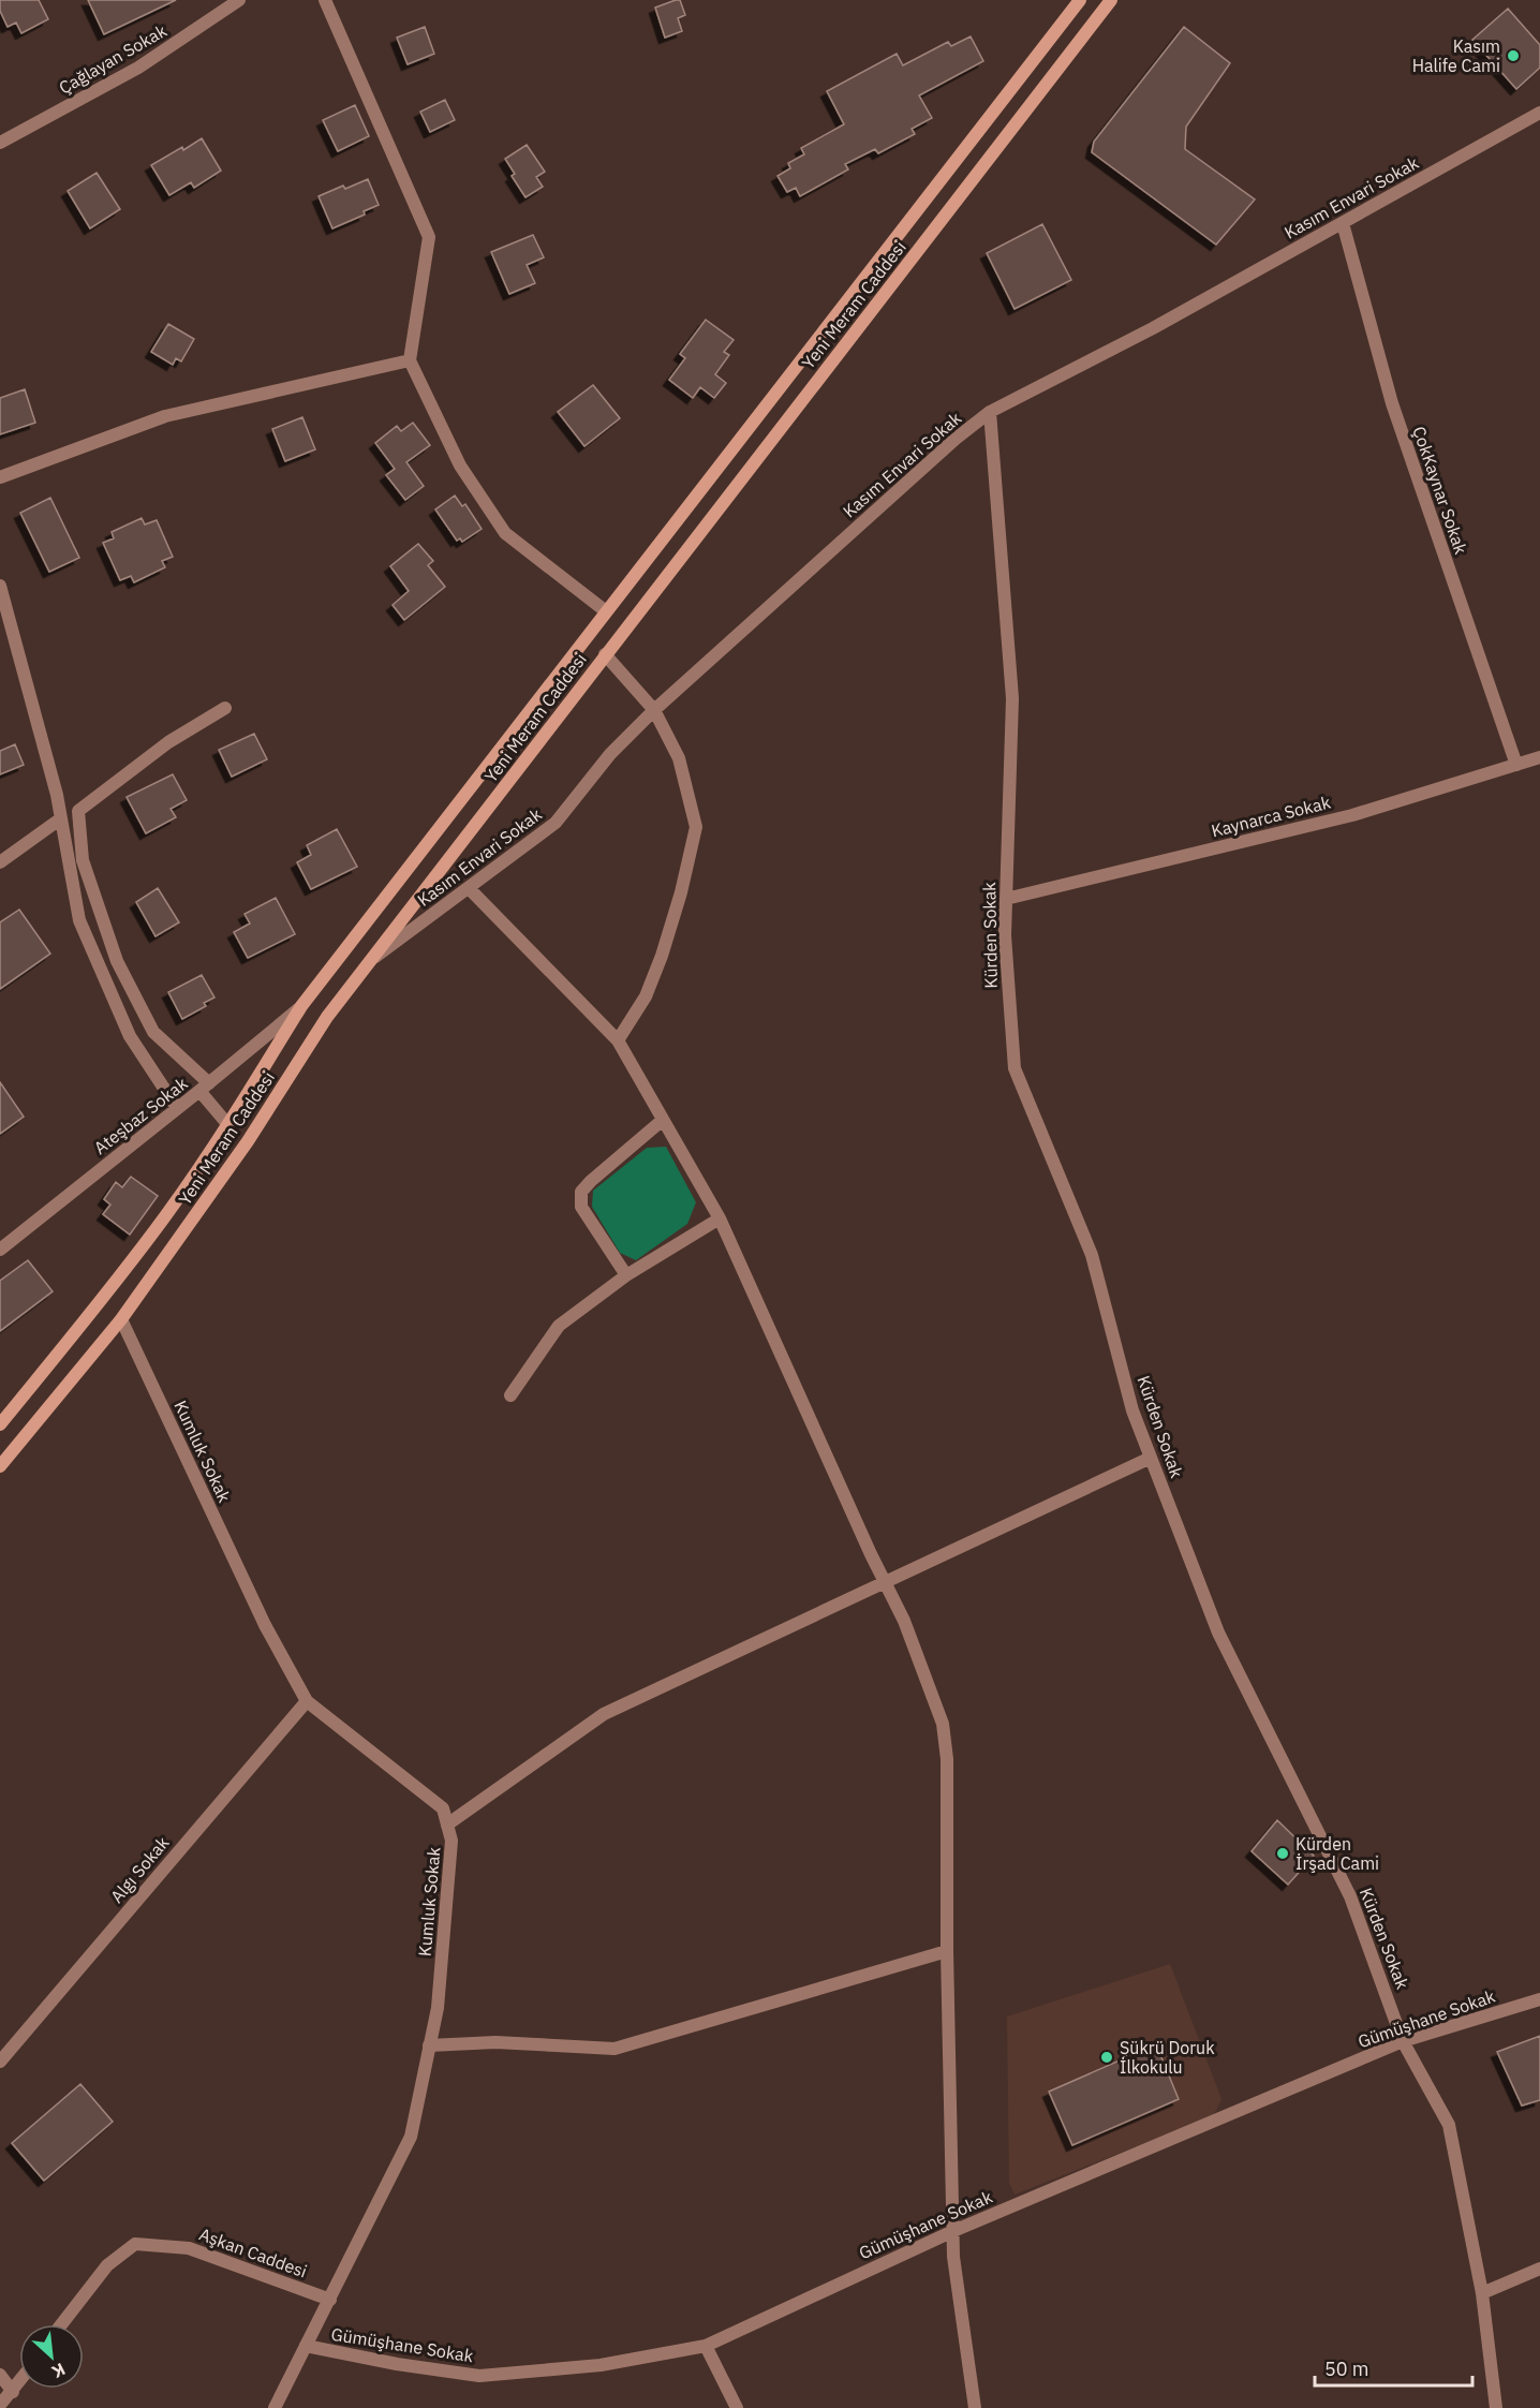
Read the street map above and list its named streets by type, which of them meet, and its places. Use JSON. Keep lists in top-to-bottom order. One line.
{"streets":{"main road":["Yeni Meram Caddesi"],"street":["Çağlayan Sokak","Kasım Envari Sokak","ÇokKaynar Sokak","Kaynarca Sokak","Kürden Sokak","Ateşbaz Sokak","Kumluk Sokak","Algı Sokak","Gümüşhane Sokak","Aşkan Caddesi"]},"crossings":[["Kasım Envari Sokak","Yeni Meram Caddesi"],["Kasım Envari Sokak","ÇokKaynar Sokak"],["Kasım Envari Sokak","Kürden Sokak"],["Yeni Meram Caddesi","Ateşbaz Sokak"],["Yeni Meram Caddesi","Kumluk Sokak"],["ÇokKaynar Sokak","Kaynarca Sokak"],["Kaynarca Sokak","Kürden Sokak"],["Kürden Sokak","Gümüşhane Sokak"],["Kumluk Sokak","Algı Sokak"],["Kumluk Sokak","Gümüşhane Sokak"],["Kumluk Sokak","Aşkan Caddesi"]],"places":["Kasım Halife Cami","Kürden İrşad Cami","Şükrü Doruk İlkokulu"],"scale_bar":"50 m","north":"bottom right"}
